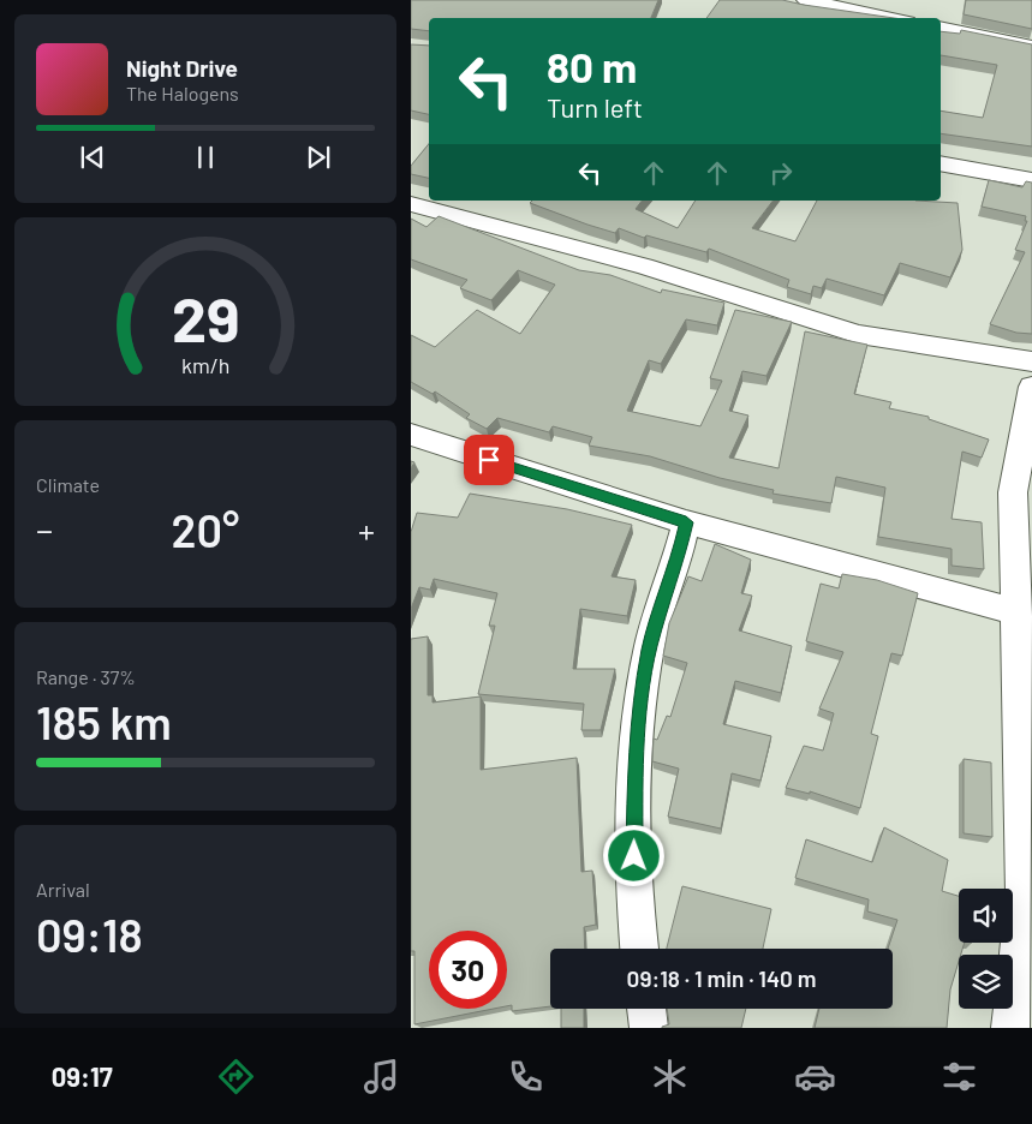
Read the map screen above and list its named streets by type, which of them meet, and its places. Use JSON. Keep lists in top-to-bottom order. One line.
{"page":{"turn":["80 m","Turn left"],"song":["Night Drive","The Halogens"],"tile":["Climate",["Range · 37%","185 km"],["Arrival","09:18"]],"heat":["−","20°","+"],"limit":"30","trip":"09:18 · 1 min · 140 m","tabs":"09:17","gauge":["29","km/h"]}}
